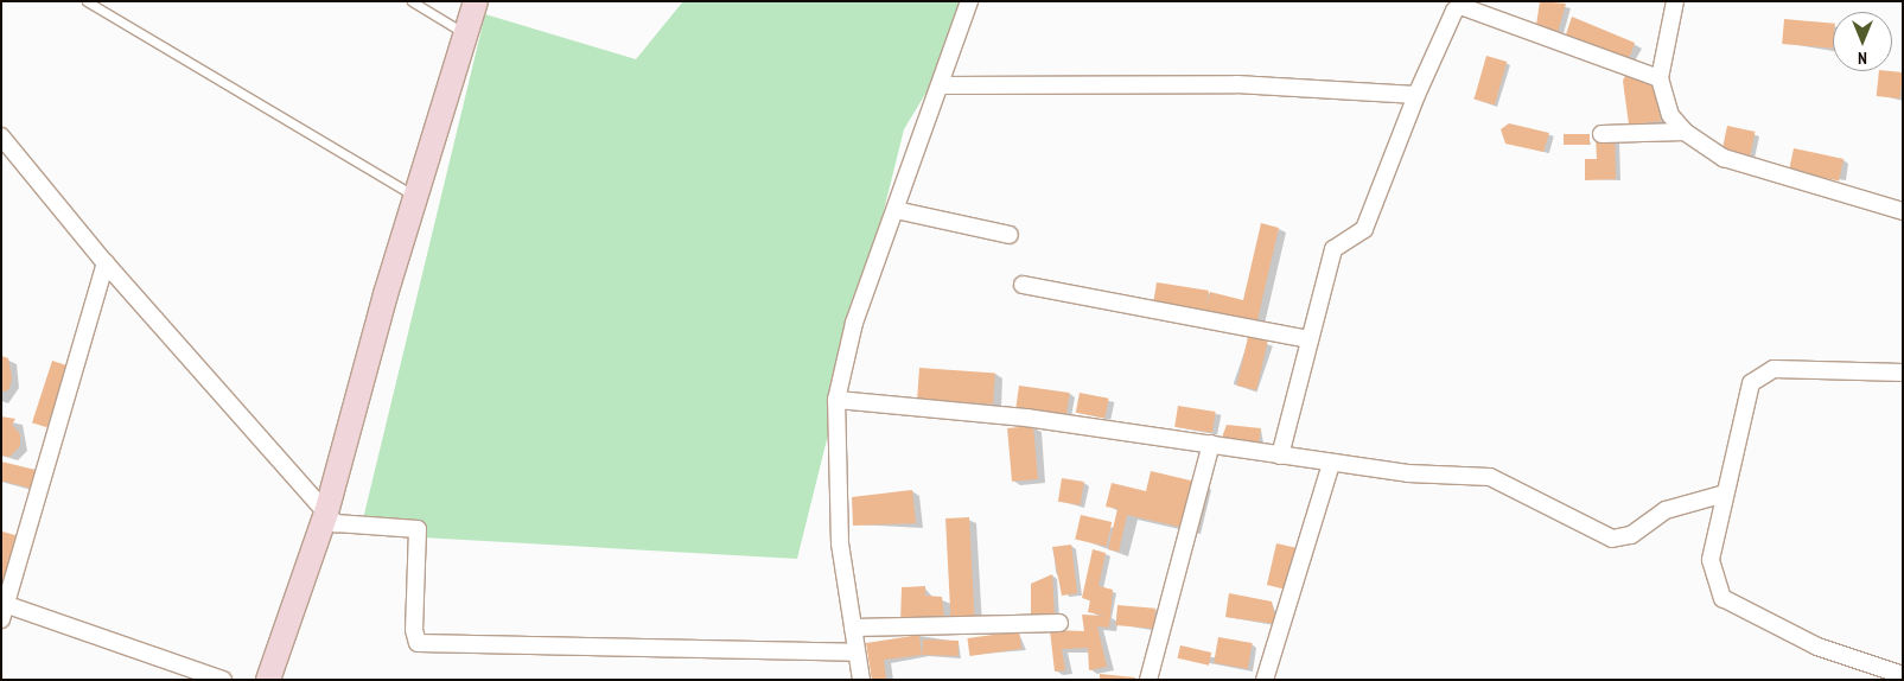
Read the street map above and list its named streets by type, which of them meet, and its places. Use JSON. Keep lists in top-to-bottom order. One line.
{"north":"bottom"}
